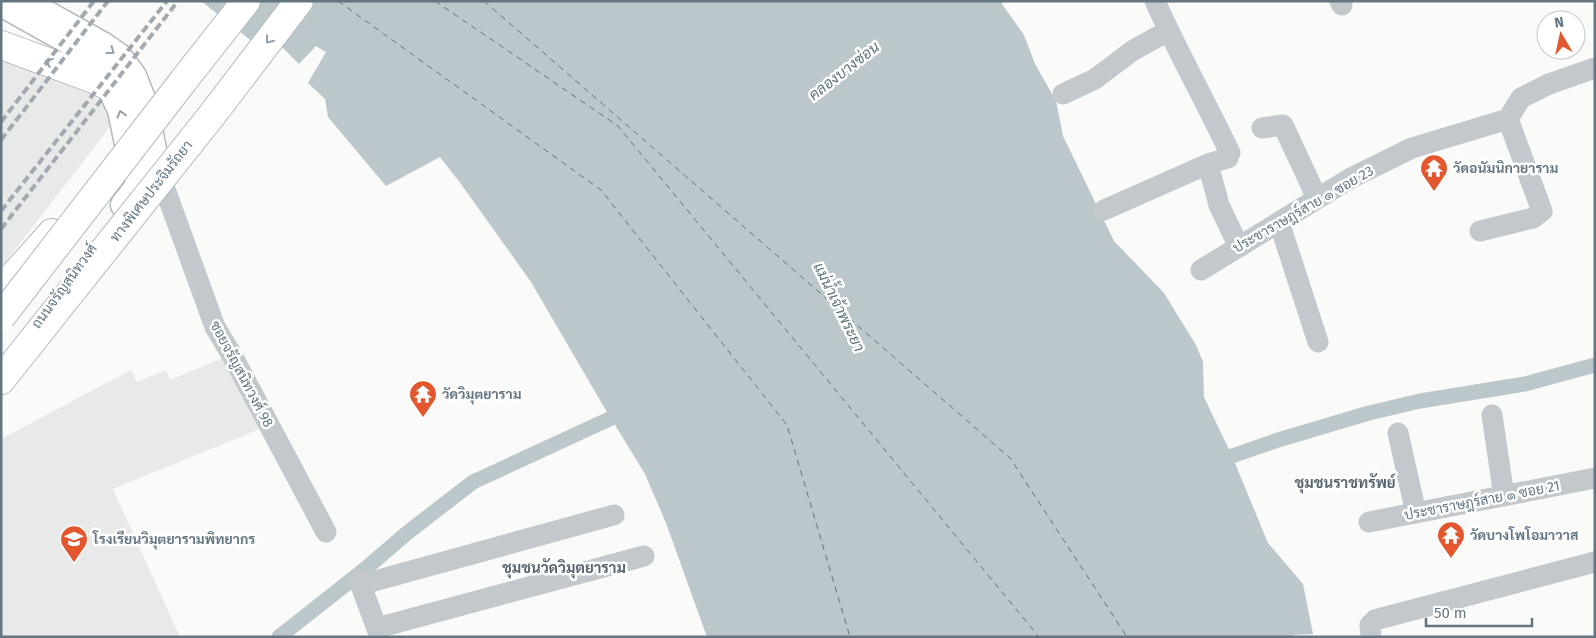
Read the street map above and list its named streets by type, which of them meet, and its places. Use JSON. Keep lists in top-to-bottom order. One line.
{"streets":{"highway":["ทางพิเศษประจิมรัถยา"],"main road":["ถนนจรัญสนิทวงศ์"],"street":["ประชาราษฎร์สาย ๑ ซอย 23","ซอยจรัญสนิทวงศ์ 98","ประชาราษฎร์สาย ๑ ซอย 21"]},"crossings":[["ถนนจรัญสนิทวงศ์","ซอยจรัญสนิทวงศ์ 98"]],"districts":["ชุมชนราชทรัพย์","ชุมชนวัดวิมุตยาราม"],"water":["คลองบางซ่อน","แม่น้ำเจ้าพระยา"],"places":{"temple":["วัดอนัมนิกายาราม","วัดวิมุตยาราม","วัดบางโพโอมาวาส"],"school or university":["โรงเรียนวิมุตยารามพิทยากร"]},"scale_bar":"50 m","north":"top"}
